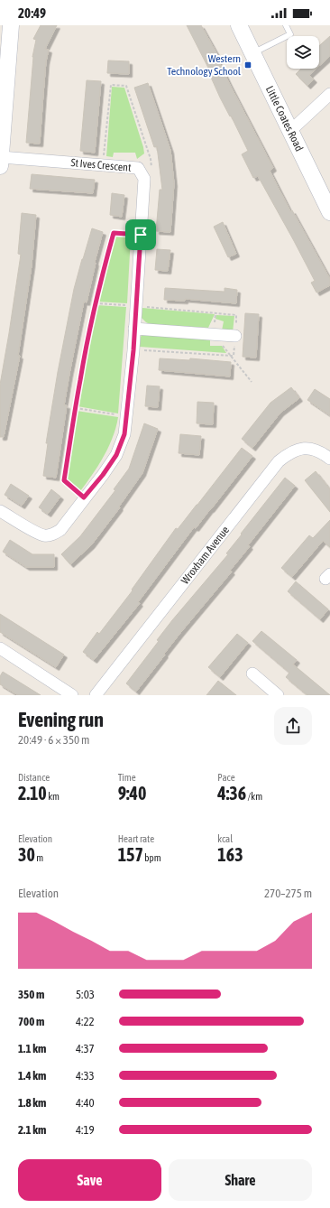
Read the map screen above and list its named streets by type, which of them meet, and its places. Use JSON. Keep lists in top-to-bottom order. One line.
{"streets":{"main road":["Little Coates Road"],"street":["St Ives Crescent","Wroxham Avenue"]},"places":{"transit":["Western Technology School"]},"page":{"status":"20:49","heading":["Evening run","20:49 · 6 × 350 m"],"stats":[["Distance","2.10 km"],["Time","9:40"],["Pace","4:36 /km"],["Elevation","30 m"],["Heart rate","157 bpm"],["kcal","163"]],"chart":["Elevation","270–275 m"],"list":[{"name":"350 m","note":"5:03"},{"name":"700 m","note":"4:22"},{"name":"1.1 km","note":"4:37"},{"name":"1.4 km","note":"4:33"},{"name":"1.8 km","note":"4:40"},{"name":"2.1 km","note":"4:19"}],"buttons":["Save","Share"]}}
